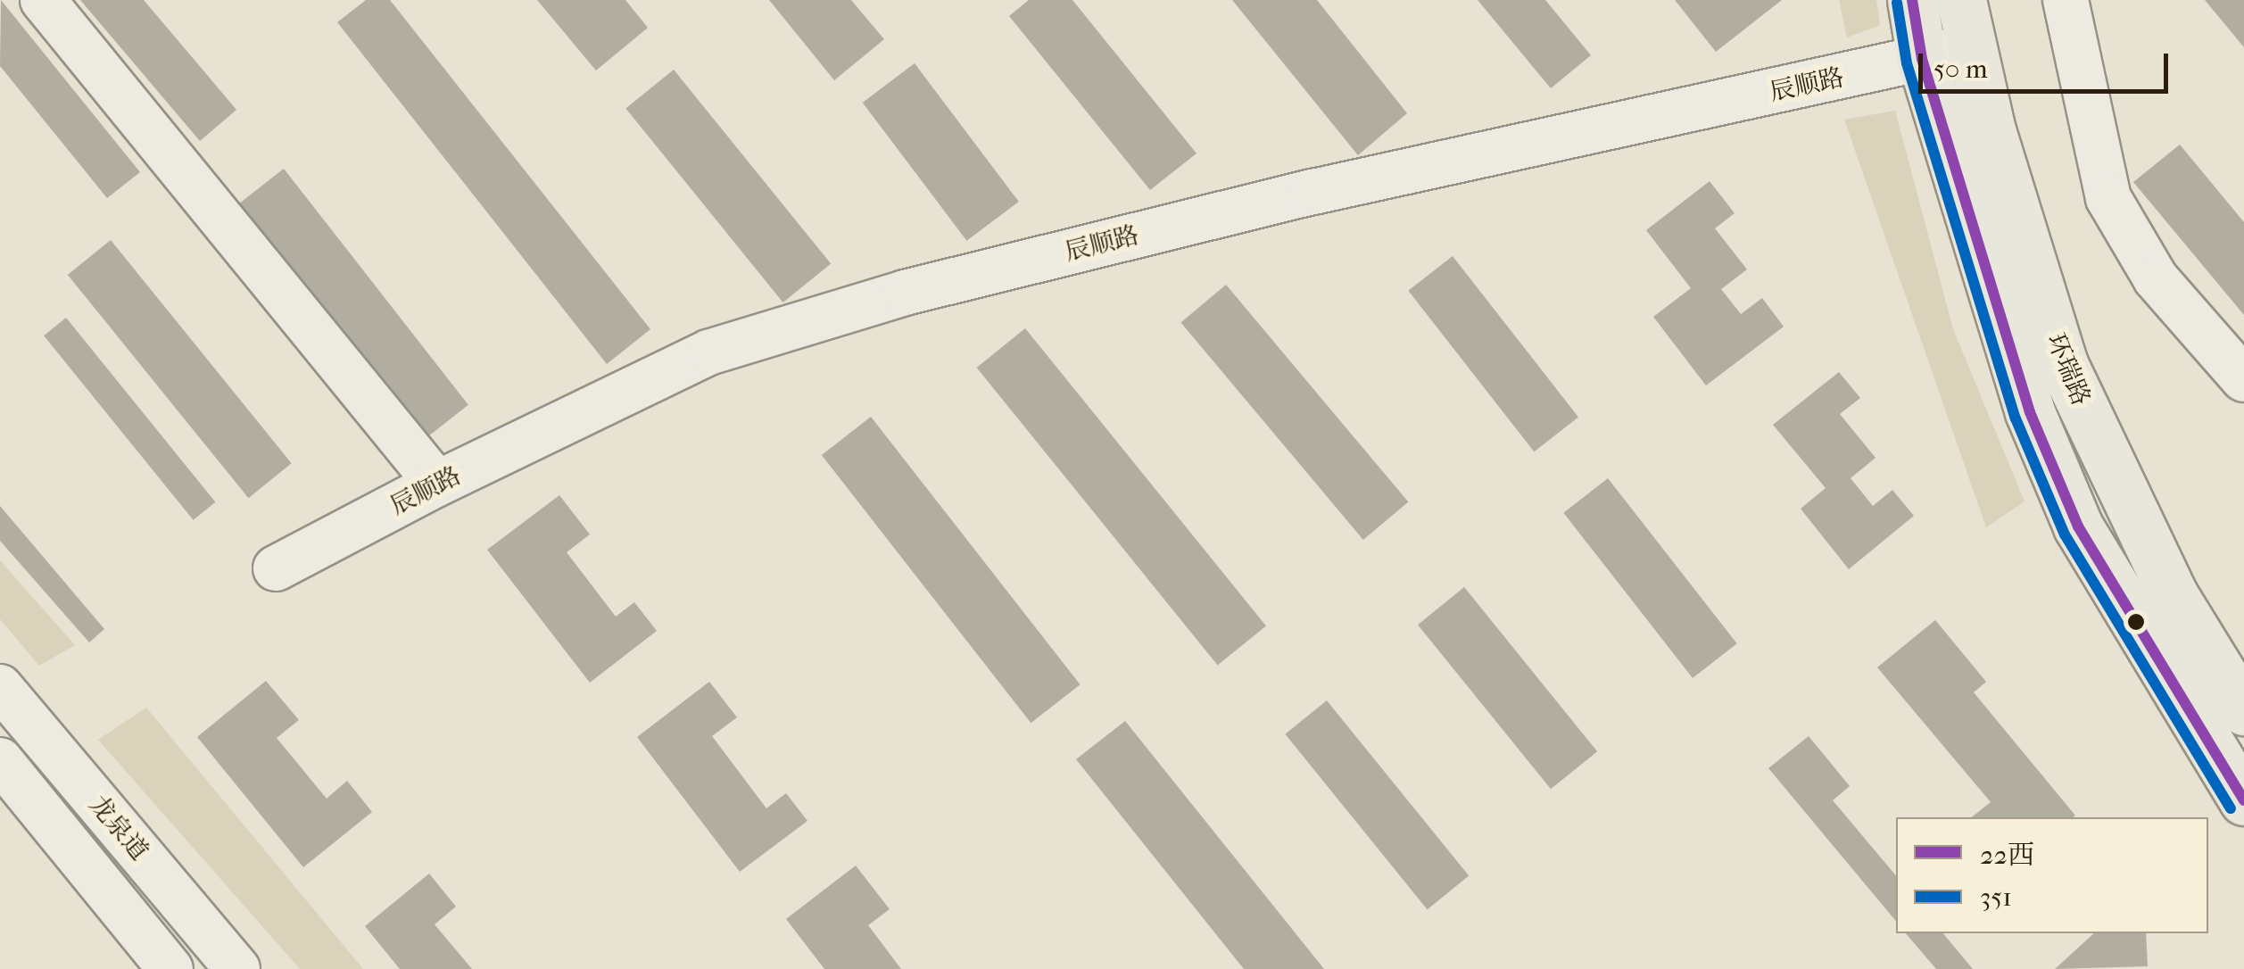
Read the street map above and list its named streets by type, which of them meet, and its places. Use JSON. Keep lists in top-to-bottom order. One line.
{"streets":{"main road":["环瑞路"],"street":["辰顺路","龙泉道"]},"crossings":[["辰顺路","环瑞路"]],"lines":["transit line 22西","transit line 351"],"legend":["22西","351"],"scale_bar":"50 m"}
